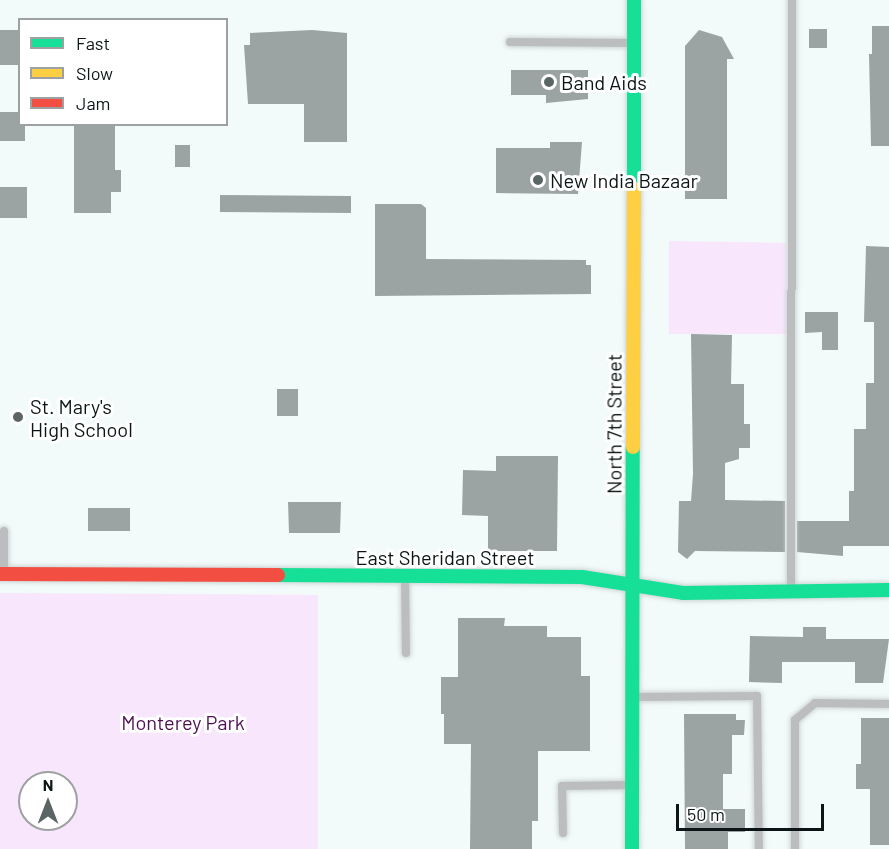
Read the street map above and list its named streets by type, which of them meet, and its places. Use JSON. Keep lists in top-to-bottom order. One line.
{"streets":{"street":["North 7th Street","East Sheridan Street"]},"crossings":[["North 7th Street","East Sheridan Street"]],"parks":["Monterey Park"],"places":["Band Aids","New India Bazaar","St. Mary's High School"],"legend":["Fast","Slow","Jam"],"scale_bar":"50 m","north":"top"}
